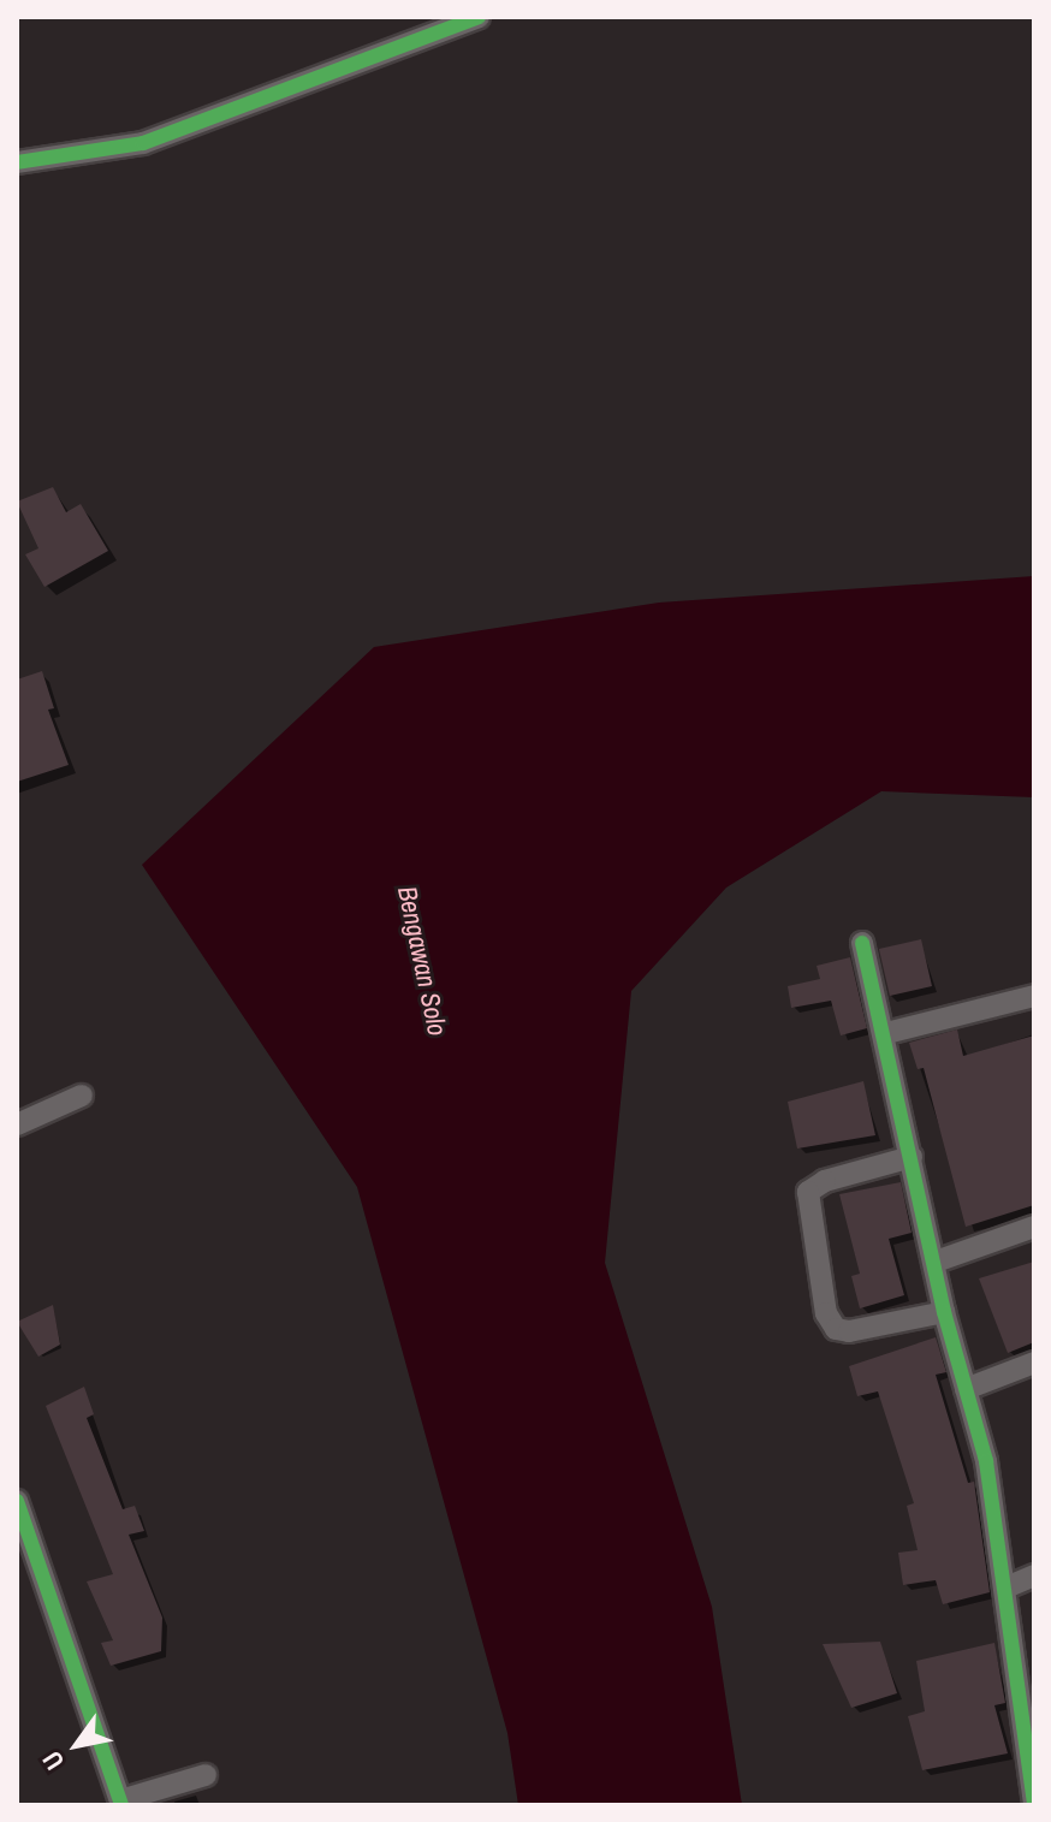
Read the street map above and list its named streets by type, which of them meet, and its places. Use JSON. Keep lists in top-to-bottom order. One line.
{"water":["Bengawan Solo"],"north":"bottom left"}
